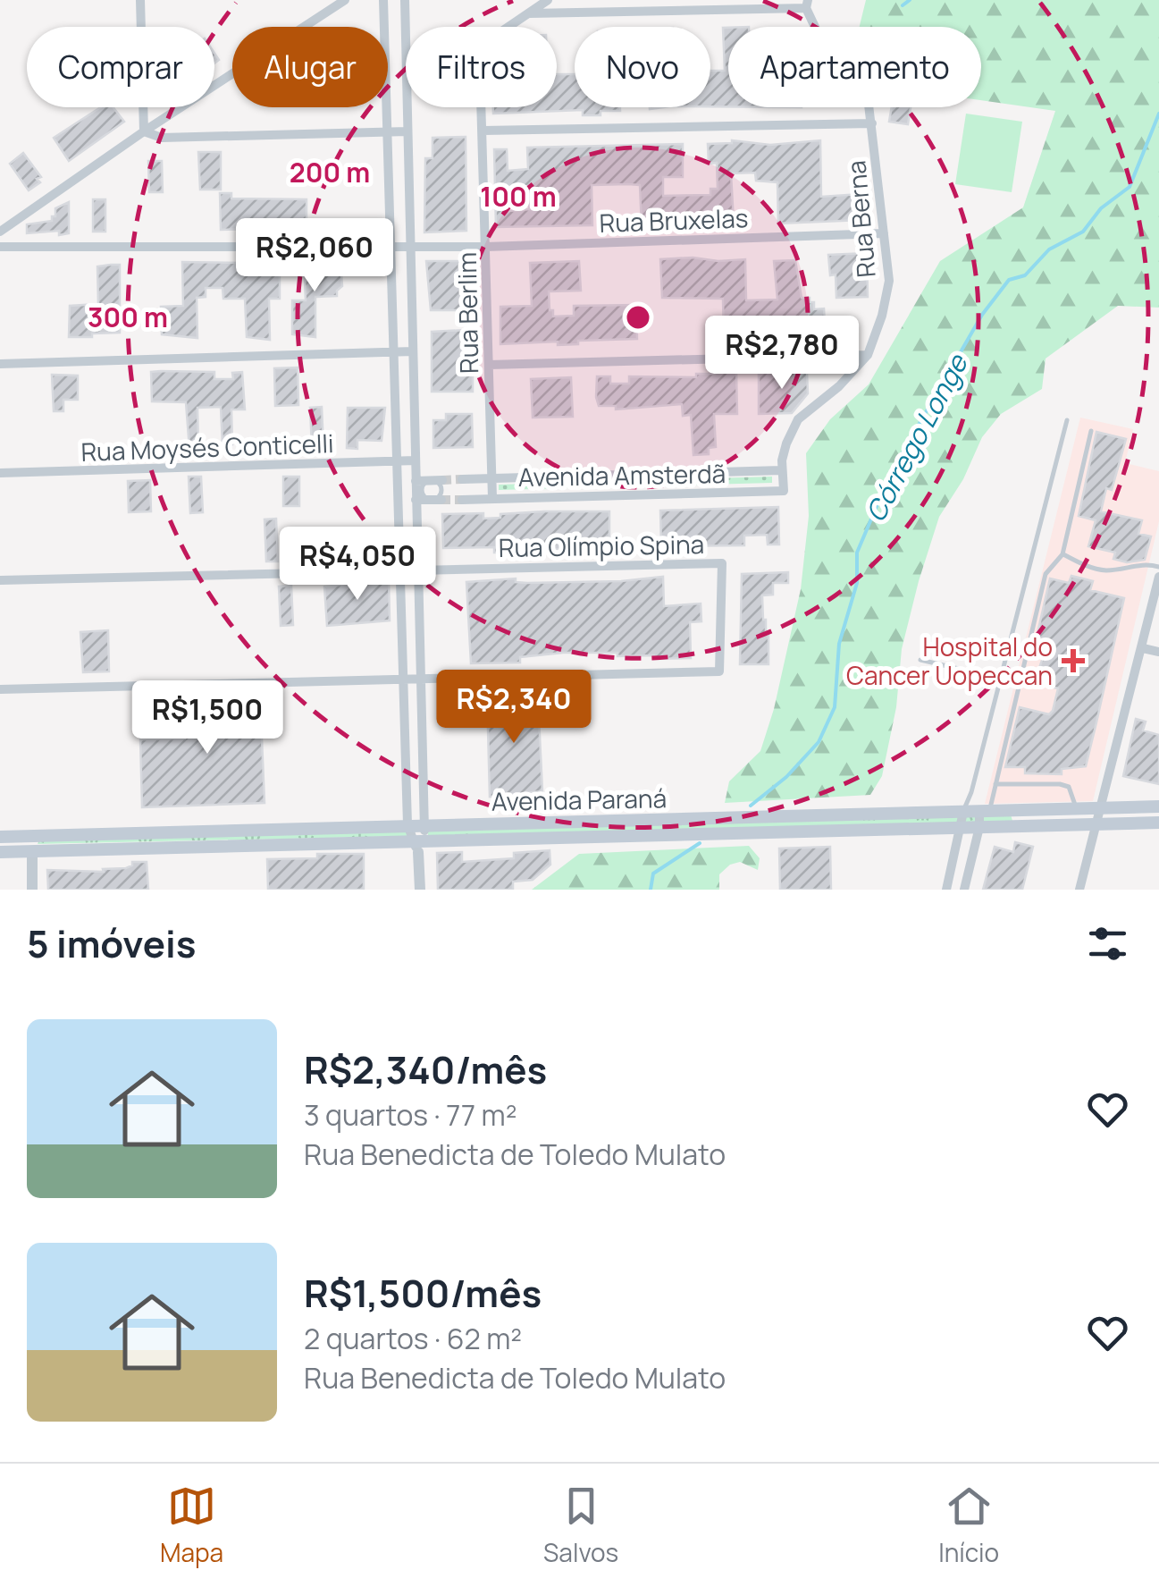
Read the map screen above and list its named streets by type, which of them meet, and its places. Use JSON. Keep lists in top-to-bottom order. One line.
{"streets":{"main road":["Avenida Paraná"],"street":["Rua Berna","Rua Bruxelas","Rua Berlim","Rua Moysés Conticelli","Avenida Amsterdã","Rua Olímpio Spina"]},"crossings":[["Rua Berna","Rua Bruxelas"],["Rua Berna","Avenida Amsterdã"],["Rua Bruxelas","Rua Berlim"],["Rua Berlim","Avenida Amsterdã"]],"water":["Córrego Longe"],"places":{"health":["Hospital do Cancer Uopeccan"]},"page":{"chip":["Comprar","Alugar","Filtros","Novo","Apartamento"],"price":["R$2,060","R$2,780","R$4,050","R$2,340","R$1,500"],"heading":"5 imóveis","list":[{"name":"R$2,340/mês","note":"3 quartos · 77 m² · Rua Benedicta de Toledo Mulato"},{"name":"R$1,500/mês","note":"2 quartos · 62 m² · Rua Benedicta de Toledo Mulato"}],"tabs":["Mapa","Salvos","Início"]},"rings":["200 m","100 m","300 m"]}
